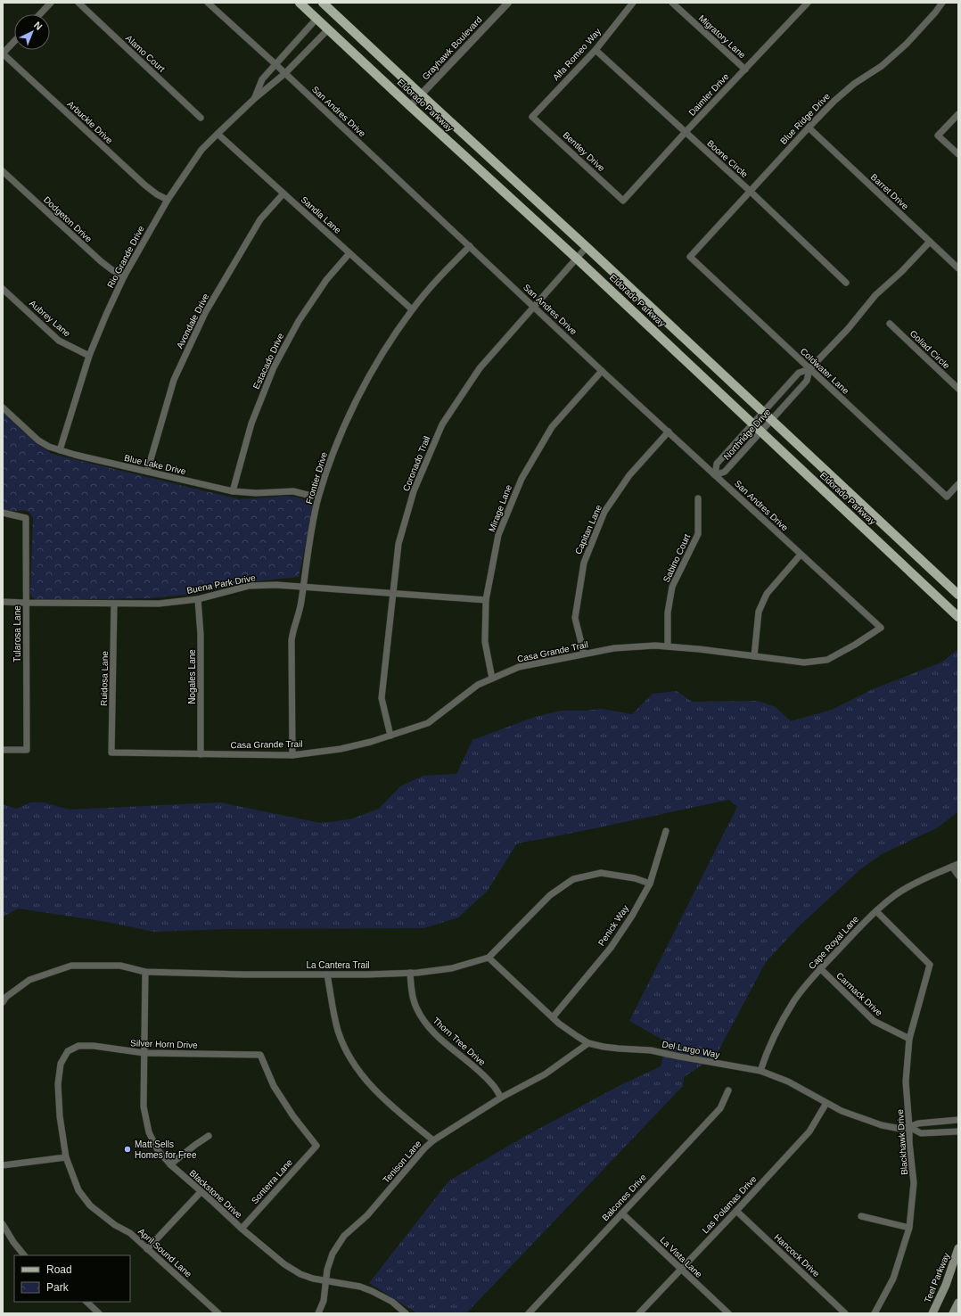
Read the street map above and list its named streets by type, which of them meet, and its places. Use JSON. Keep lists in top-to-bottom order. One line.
{"streets":{"main road":["Eldorado Parkway","Teel Parkway"],"street":["Migratory Lane","Grayhawk Boulevard","Alamo Court","Alfa Romeo Way","Daimler Drive","San Andres Drive","Blue Ridge Drive","Arbuckle Drive","Bentley Drive","Boone Circle","Barret Drive","Sandia Lane","Dodgeton Drive","Rio Grande Drive","Aubrey Lane","Avondale Drive","Goliad Circle","Estacado Drive","Coldwater Lane","Northridge Drive","Coronado Trail","Blue Lake Drive","Frontier Drive","Mirage Lane","Capitan Lane","Sabino Court","Buena Park Drive","Tularosa Lane","Casa Grande Trail","Nogales Lane","Ruidosa Lane","Penick Way","Cape Royal Lane","La Cantera Trail","Carmack Drive","Thorn Tree Drive","Silver Horn Drive","Del Largo Way","Blackhawk Drive","Tenison Lane","Sonterra Lane","Blackstone Drive","Balcones Drive","Las Polamas Drive","April Sound Lane","Hancock Drive","La Vista Lane"]},"crossings":[["Migratory Lane","Daimler Drive"],["Grayhawk Boulevard","Eldorado Parkway"],["Alfa Romeo Way","Bentley Drive"],["Alfa Romeo Way","Boone Circle"],["Daimler Drive","Bentley Drive"],["Daimler Drive","Boone Circle"],["Eldorado Parkway","Rio Grande Drive"],["Eldorado Parkway","Northridge Drive"],["Eldorado Parkway","Coronado Trail"],["San Andres Drive","Rio Grande Drive"],["San Andres Drive","Northridge Drive"],["San Andres Drive","Coronado Trail"],["San Andres Drive","Frontier Drive"],["San Andres Drive","Mirage Lane"],["San Andres Drive","Capitan Lane"],["San Andres Drive","Casa Grande Trail"],["Blue Ridge Drive","Boone Circle"],["Blue Ridge Drive","Barret Drive"],["Blue Ridge Drive","Coldwater Lane"],["Arbuckle Drive","Rio Grande Drive"],["Barret Drive","Northridge Drive"],["Sandia Lane","Rio Grande Drive"],["Sandia Lane","Avondale Drive"],["Sandia Lane","Estacado Drive"],["Sandia Lane","Frontier Drive"],["Dodgeton Drive","Rio Grande Drive"],["Rio Grande Drive","Aubrey Lane"],["Rio Grande Drive","Blue Lake Drive"],["Avondale Drive","Blue Lake Drive"],["Estacado Drive","Blue Lake Drive"],["Coldwater Lane","Northridge Drive"],["Coronado Trail","Buena Park Drive"],["Coronado Trail","Casa Grande Trail"],["Blue Lake Drive","Frontier Drive"],["Frontier Drive","Buena Park Drive"],["Frontier Drive","Casa Grande Trail"],["Mirage Lane","Buena Park Drive"],["Mirage Lane","Casa Grande Trail"],["Capitan Lane","Casa Grande Trail"],["Sabino Court","Casa Grande Trail"],["Buena Park Drive","Tularosa Lane"],["Buena Park Drive","Nogales Lane"],["Buena Park Drive","Ruidosa Lane"],["Casa Grande Trail","Nogales Lane"],["Casa Grande Trail","Ruidosa Lane"],["Penick Way","La Cantera Trail"],["Penick Way","Del Largo Way"],["Cape Royal Lane","Carmack Drive"],["Cape Royal Lane","Del Largo Way"],["Cape Royal Lane","Blackhawk Drive"],["La Cantera Trail","Thorn Tree Drive"],["La Cantera Trail","Del Largo Way"],["La Cantera Trail","Blackstone Drive"],["Carmack Drive","Blackhawk Drive"],["Thorn Tree Drive","Tenison Lane"],["Silver Horn Drive","Sonterra Lane"],["Silver Horn Drive","Blackstone Drive"],["Silver Horn Drive","April Sound Lane"],["Del Largo Way","Blackhawk Drive"],["Del Largo Way","Tenison Lane"],["Del Largo Way","Las Polamas Drive"],["Tenison Lane","Blackstone Drive"],["Sonterra Lane","Blackstone Drive"],["Balcones Drive","La Vista Lane"],["Las Polamas Drive","Hancock Drive"],["Las Polamas Drive","La Vista Lane"]],"places":["Matt Sells Homes for Free"],"legend":["Road","Park"],"north":"top right"}
